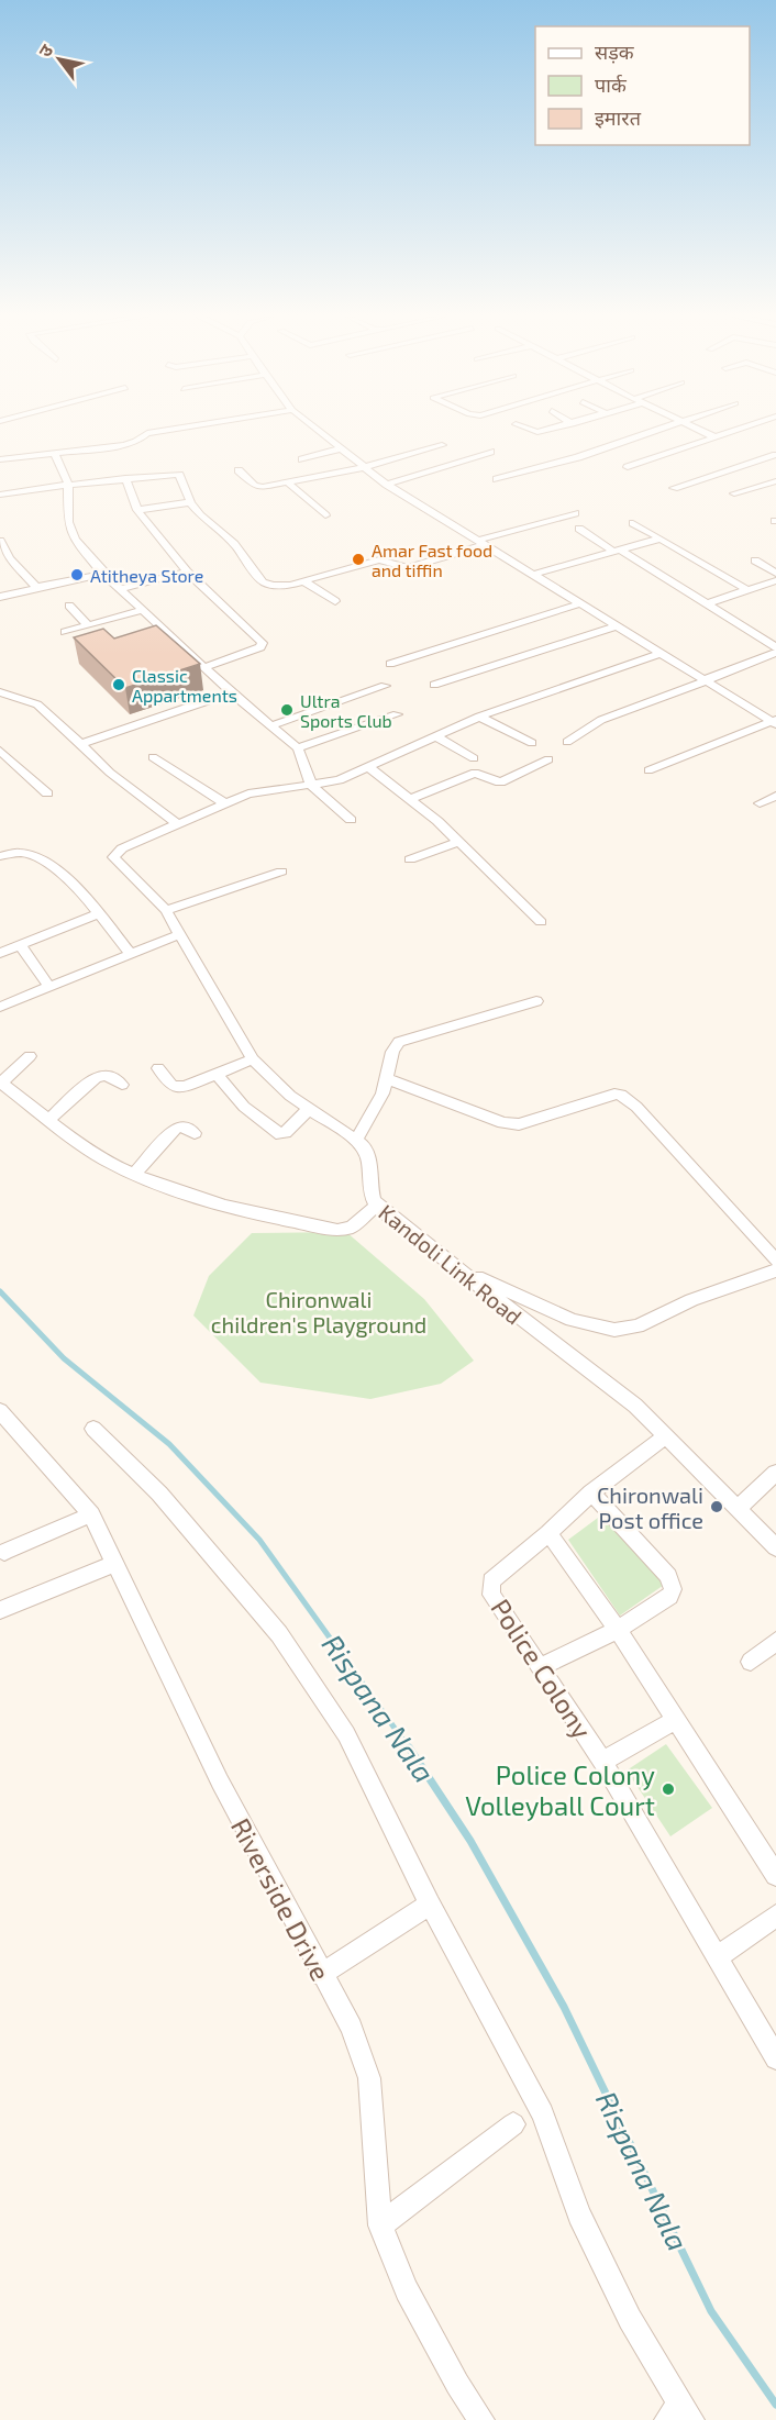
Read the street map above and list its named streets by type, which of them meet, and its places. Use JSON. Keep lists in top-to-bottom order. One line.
{"streets":{"street":["Kandoli Link Road","Police Colony","Riverside Drive"]},"water":["Rispana Nala"],"parks":["Chironwali children's Playground"],"places":["Amar Fast food and tiffin","Atitheya Store","Classic Appartments","Ultra Sports Club","Chironwali Post office","Police Colony Volleyball Court"],"legend":["सड़क","पार्क","इमारत"],"north":"top left"}
